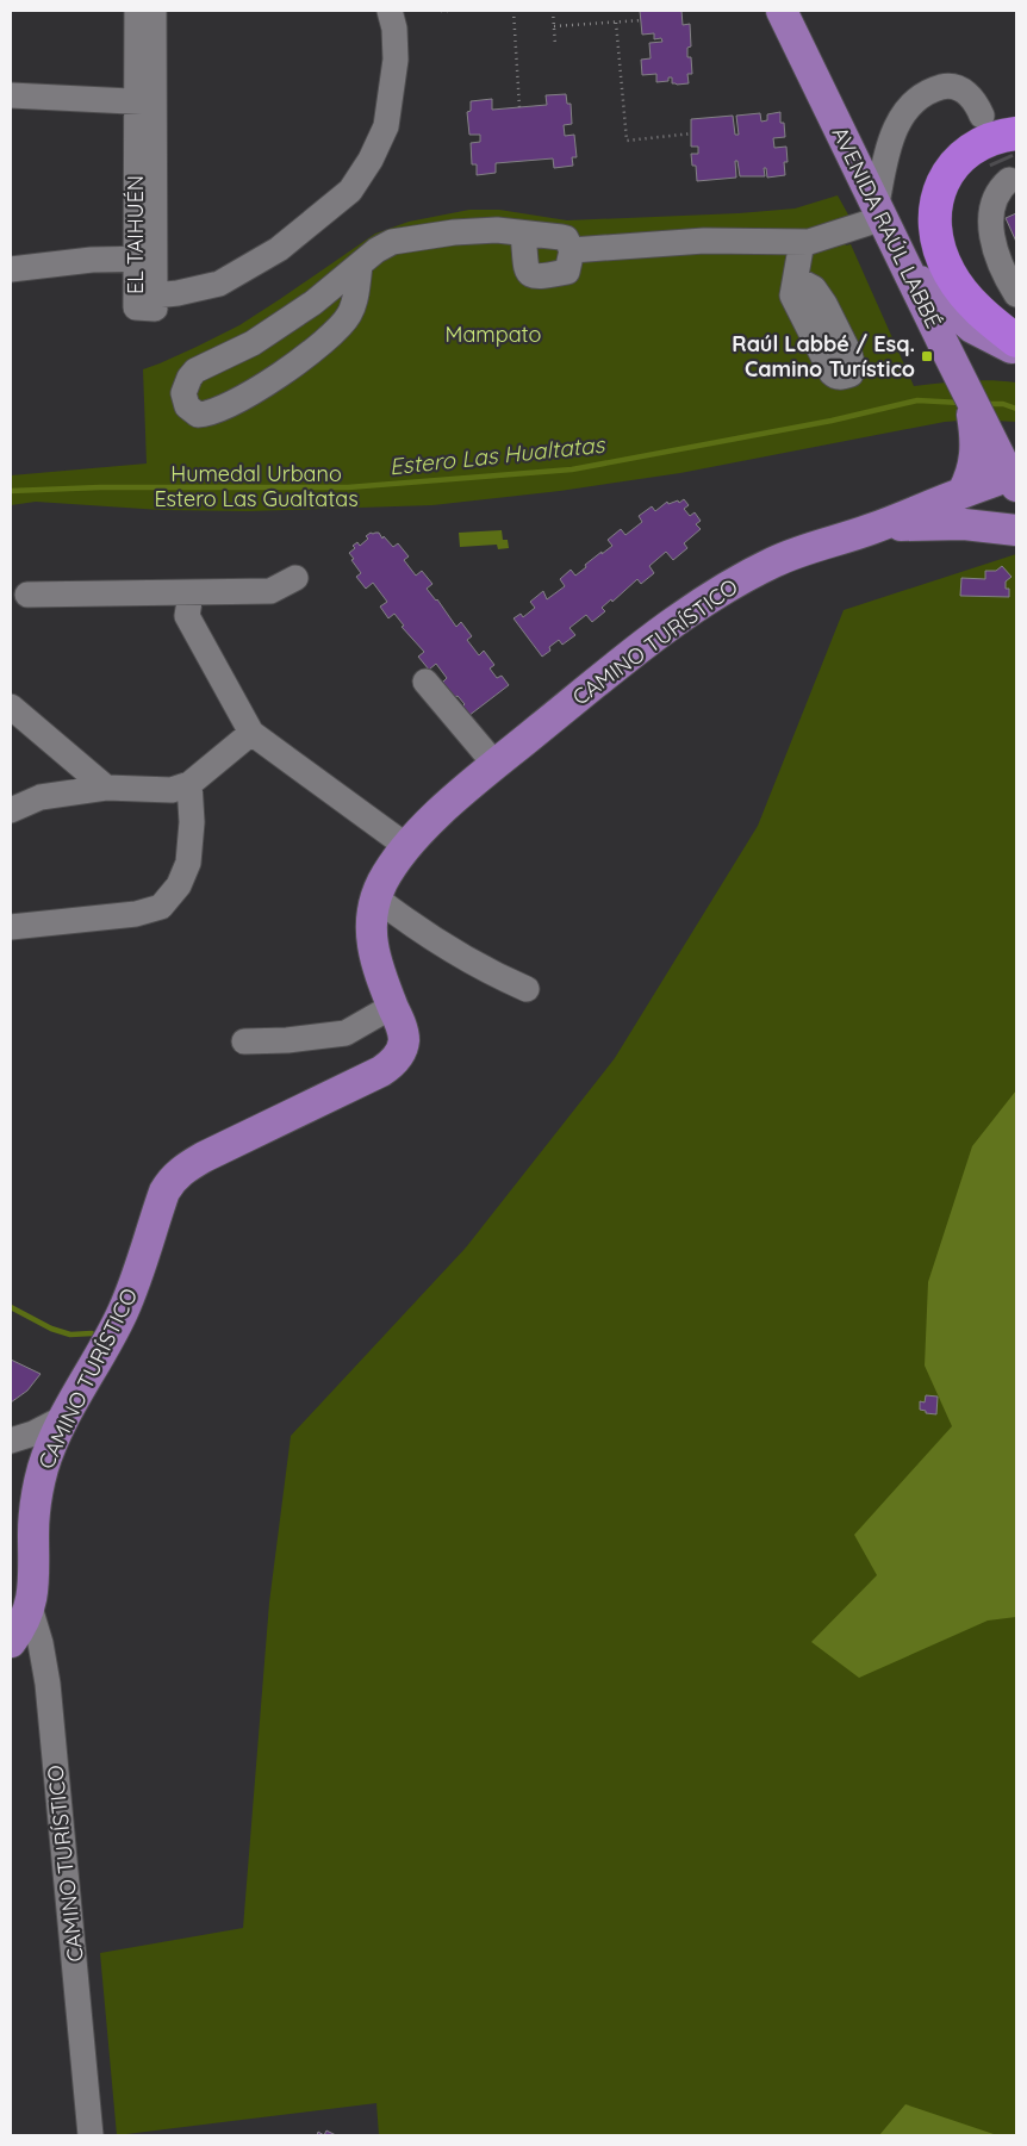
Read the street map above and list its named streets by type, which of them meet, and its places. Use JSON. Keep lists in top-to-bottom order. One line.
{"streets":{"main road":["AVENIDA RAÚL LABBÉ","CAMINO TURÍSTICO"],"street":["EL TAIHUÉN"]},"crossings":[["AVENIDA RAÚL LABBÉ","CAMINO TURÍSTICO"]],"water":["Estero Las Hualtatas"],"parks":["Mampato","Humedal Urbano Estero Las Gualtatas"],"places":{"transit":["Raúl Labbé / Esq. Camino Turístico"]}}
